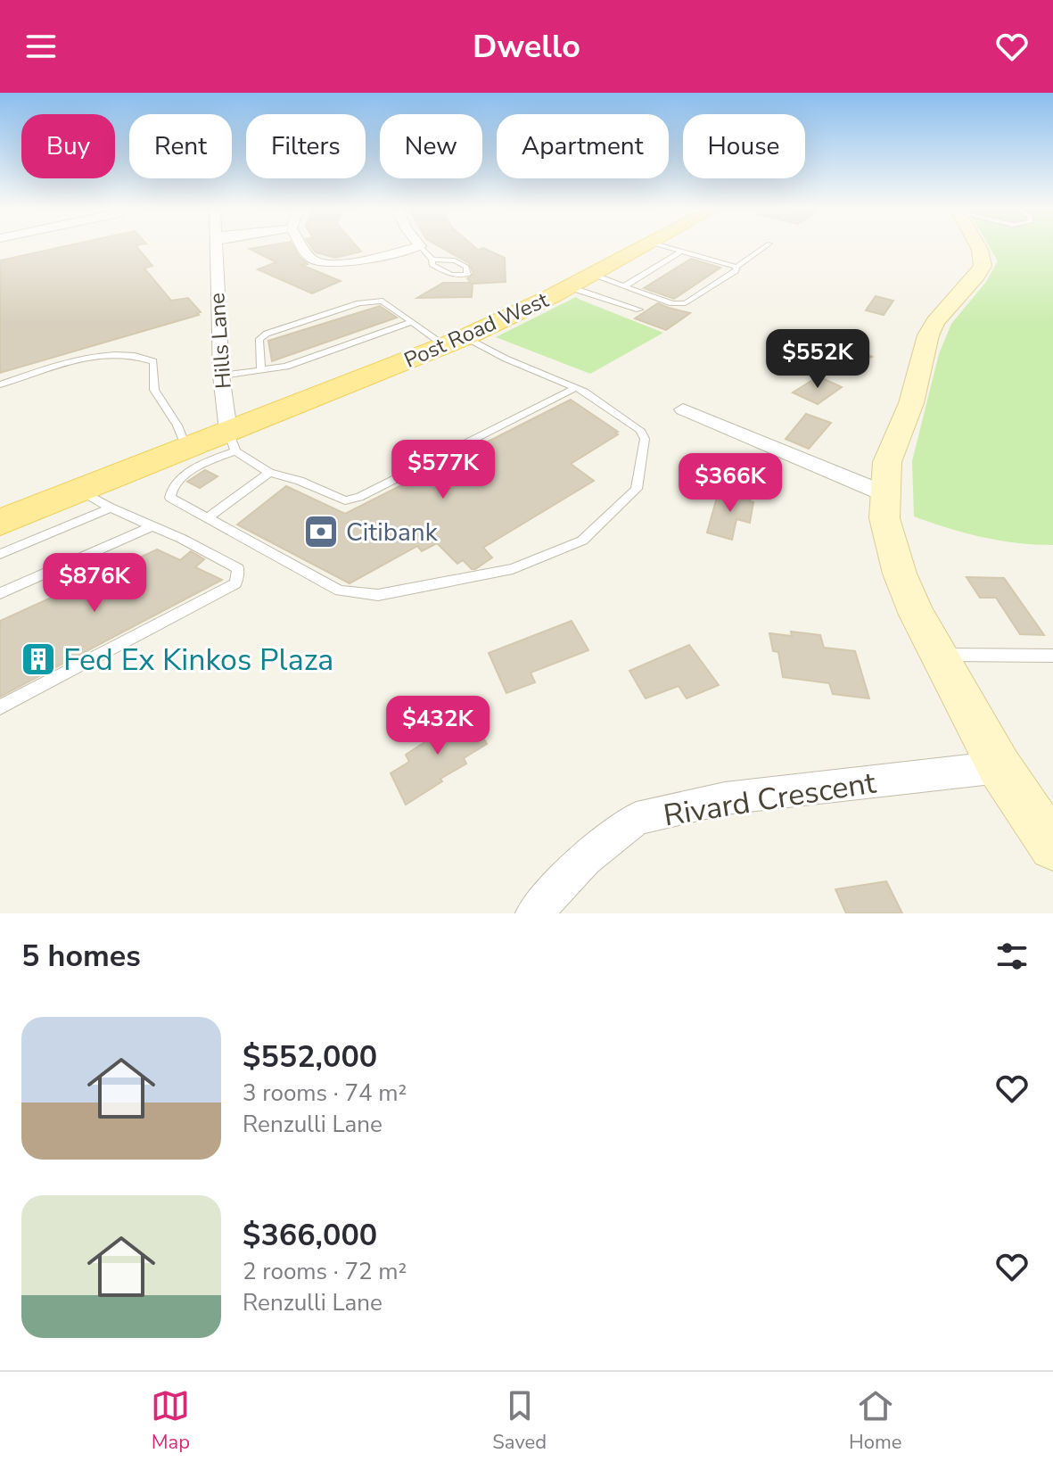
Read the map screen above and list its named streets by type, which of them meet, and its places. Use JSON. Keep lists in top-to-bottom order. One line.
{"streets":{"main road":["Post Road West"],"street":["Hills Lane","Rivard Crescent"]},"crossings":[["Post Road West","Hills Lane"]],"places":{"bank":["Citibank"],"building":["Fed Ex Kinkos Plaza"]},"page":{"header":"Dwello","chip":["Buy","Rent","Filters","New","Apartment","House"],"price":["$552K","$577K","$366K","$876K","$432K"],"heading":"5 homes","list":[{"name":"$552,000","note":"3 rooms · 74 m² · Renzulli Lane"},{"name":"$366,000","note":"2 rooms · 72 m² · Renzulli Lane"}],"tabs":["Map","Saved","Home"]}}
